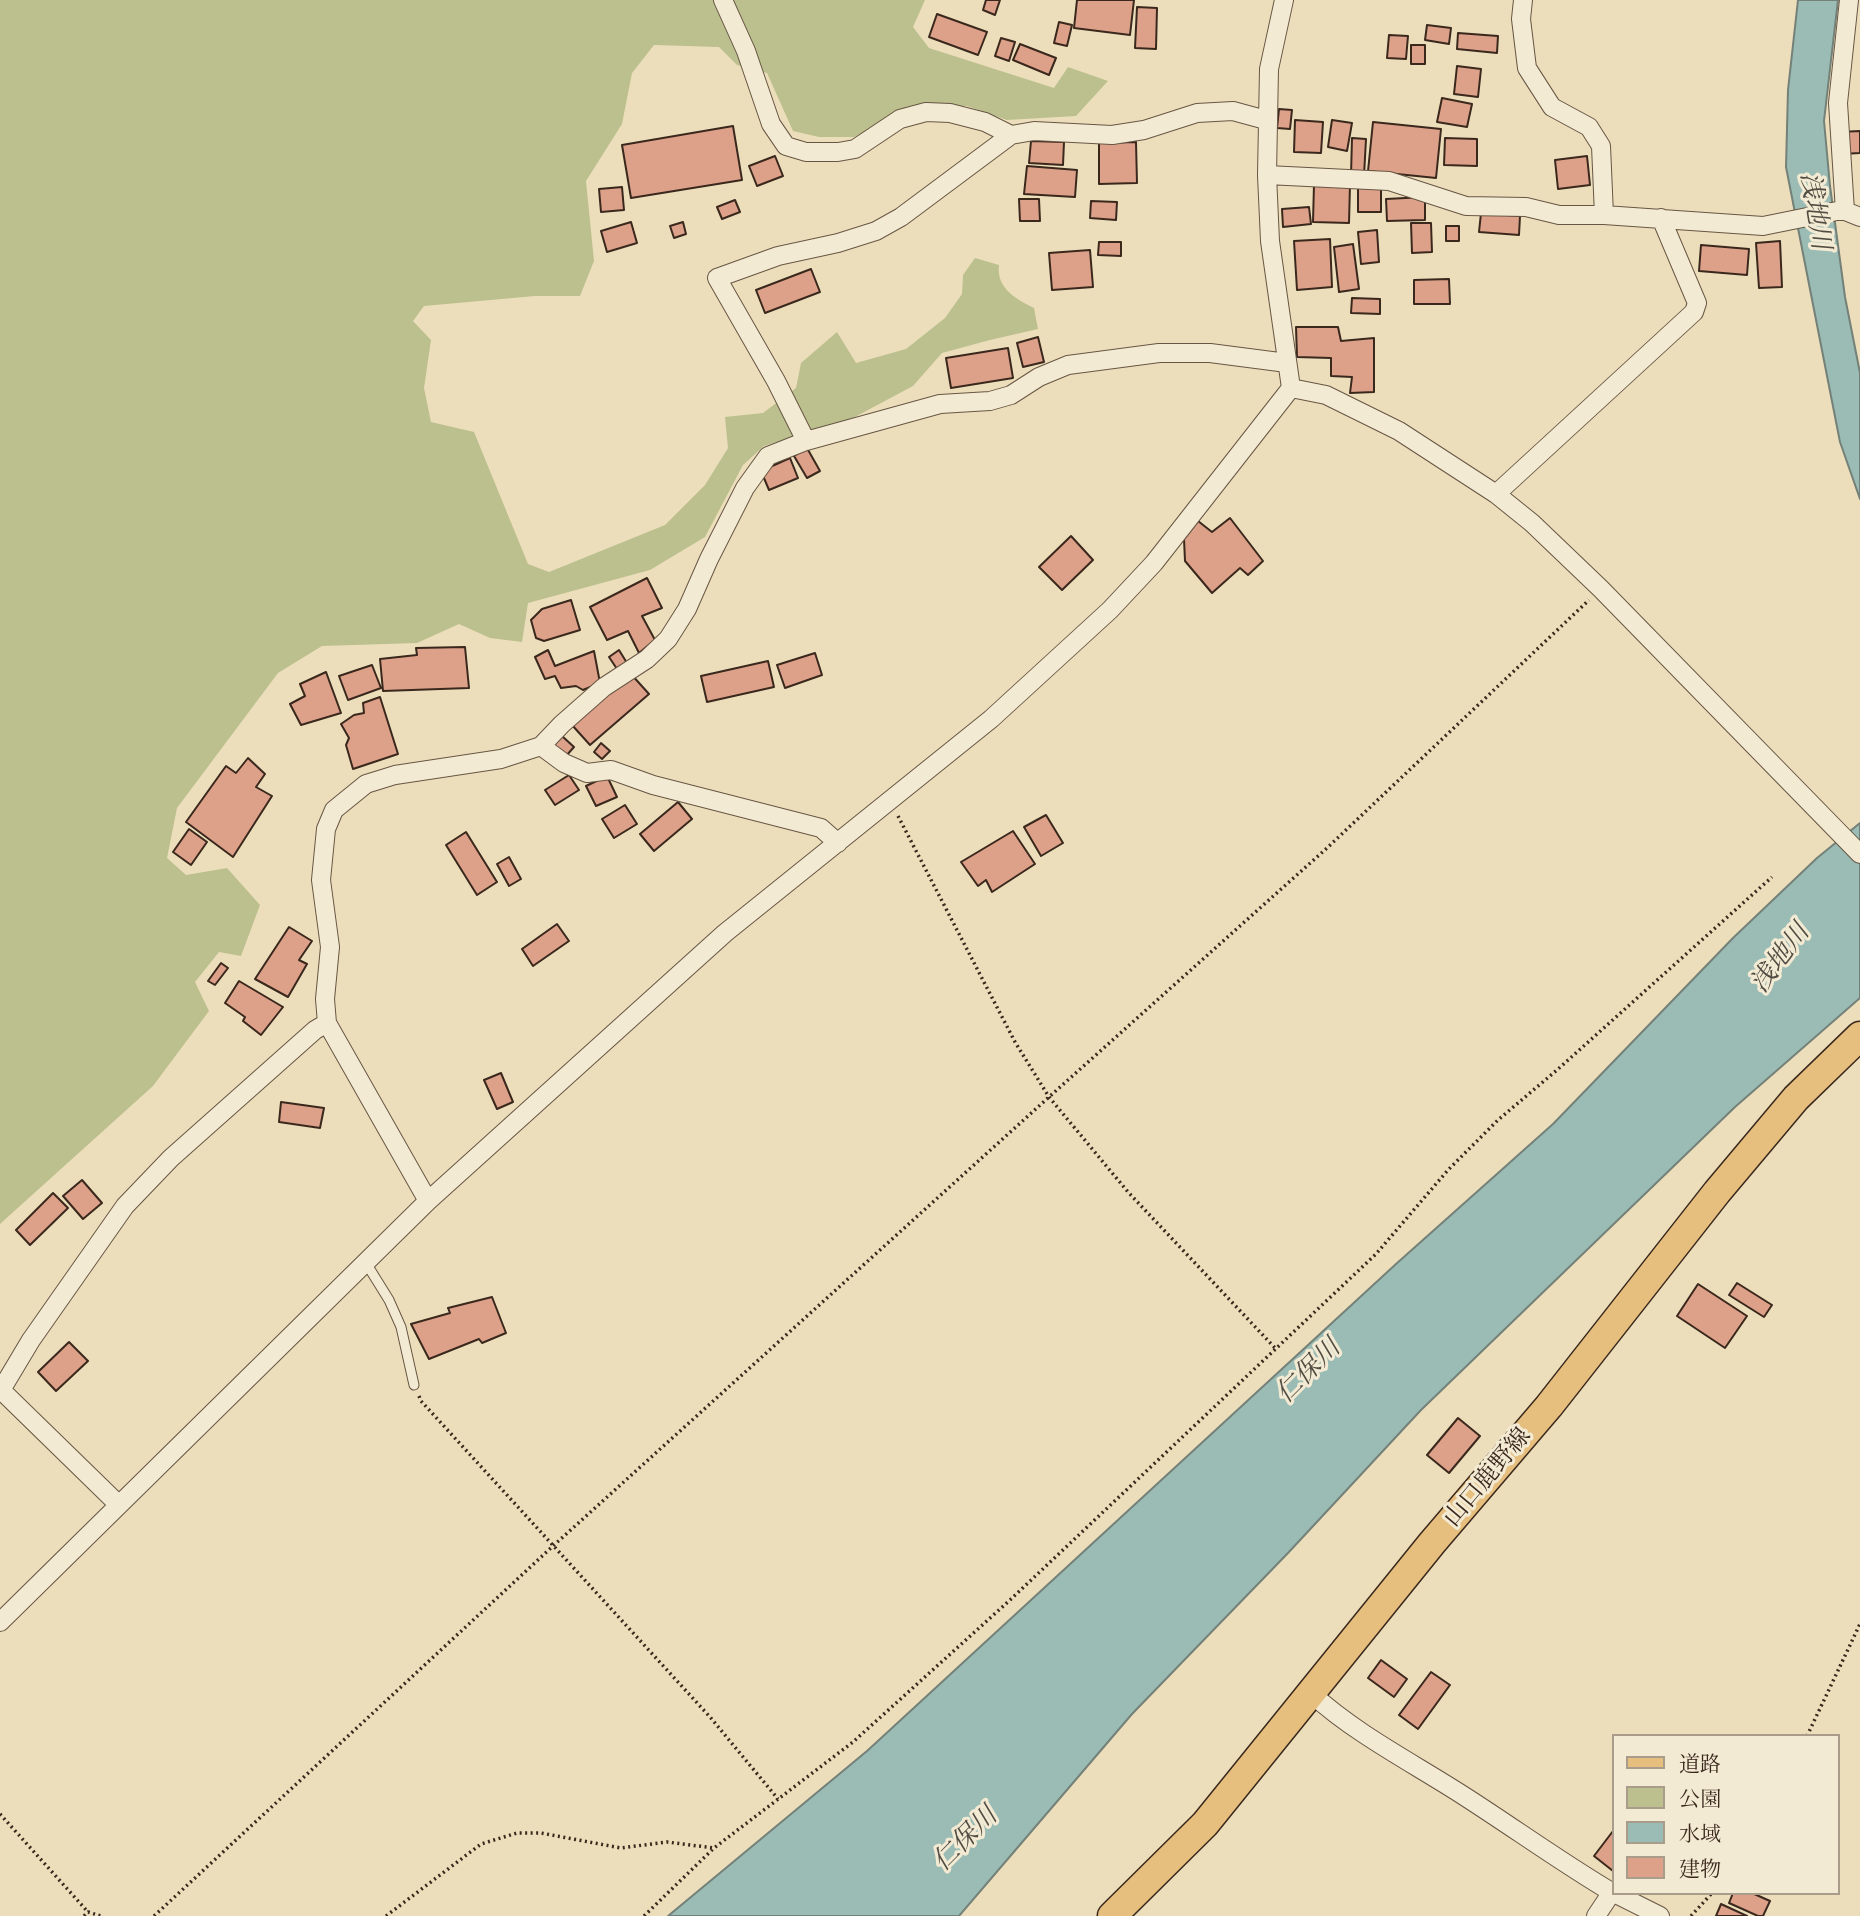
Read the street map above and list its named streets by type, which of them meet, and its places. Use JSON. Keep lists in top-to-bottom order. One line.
{"streets":{"main road":["山口鹿野線"]},"water":["浅地川","仁保川"],"legend":["道路","公園","水域","建物"]}
